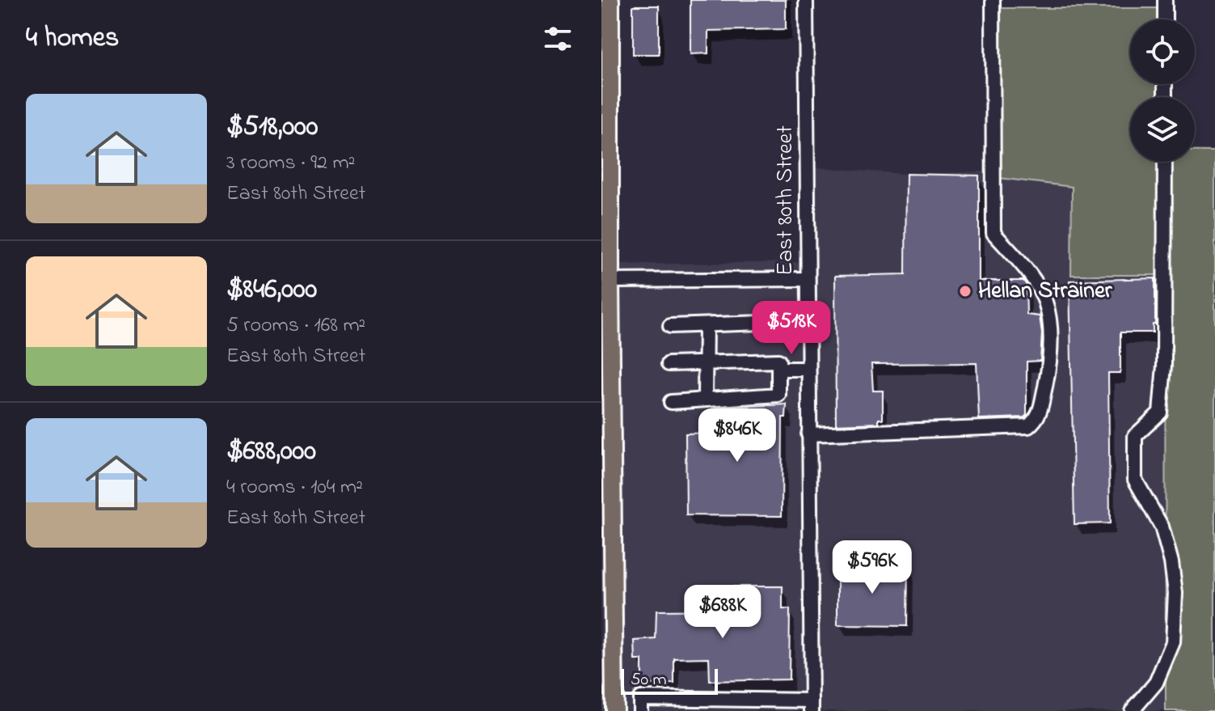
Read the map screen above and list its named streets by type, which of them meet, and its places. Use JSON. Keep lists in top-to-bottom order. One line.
{"streets":{"street":["East 80th Street"]},"places":["Hellan Strainer"],"scale_bar":"50 m","page":{"heading":"4 homes","list":[{"name":"$518,000","note":"3 rooms · 92 m² · East 80th Street"},{"name":"$846,000","note":"5 rooms · 168 m² · East 80th Street"},{"name":"$688,000","note":"4 rooms · 104 m² · East 80th Street"}],"price":["$518K","$846K","$596K","$688K"],"scale":"50 m"}}
